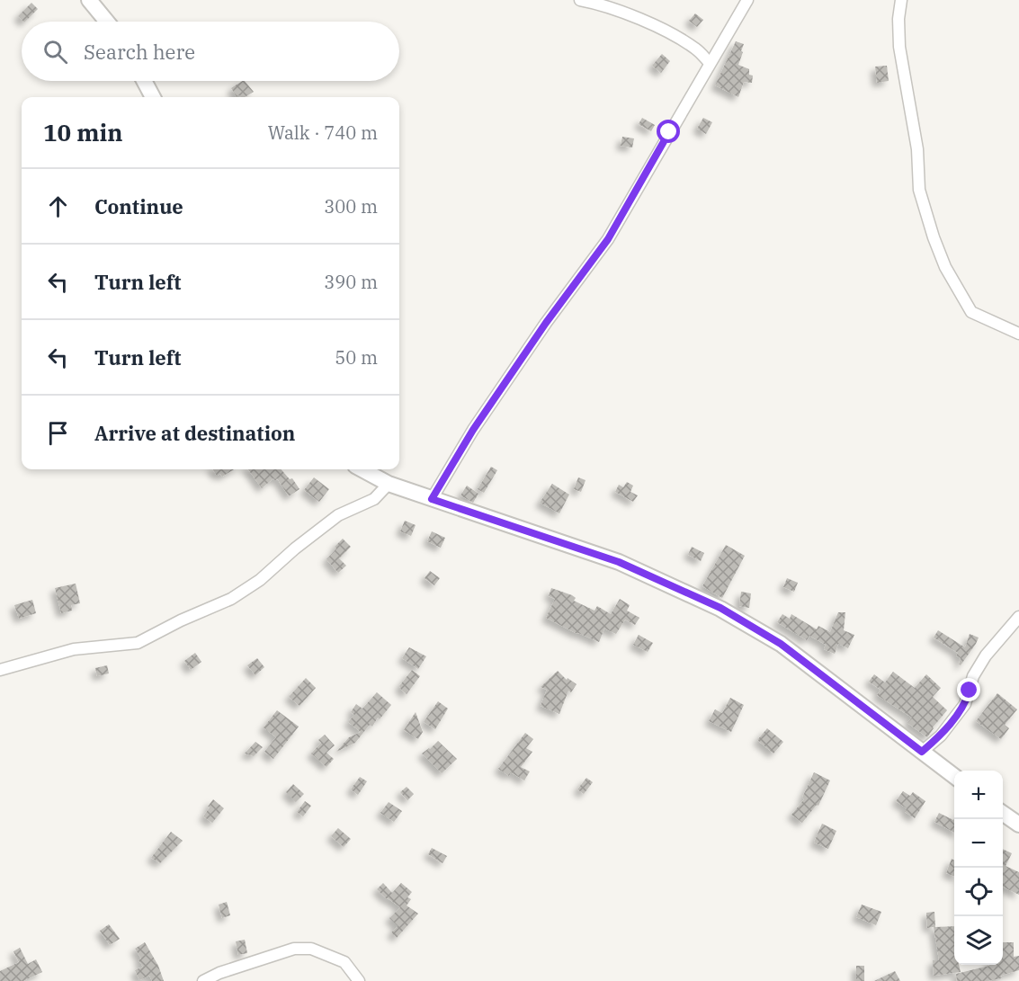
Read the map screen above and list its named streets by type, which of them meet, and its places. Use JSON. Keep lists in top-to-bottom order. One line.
{"page":{"search":"Search here","heading":["10 min","Walk · 740 m"],"list":[["Continue","300 m"],["Turn left","390 m"],["Turn left","50 m"],"Arrive at destination"],"map_buttons":["+","−"]}}
